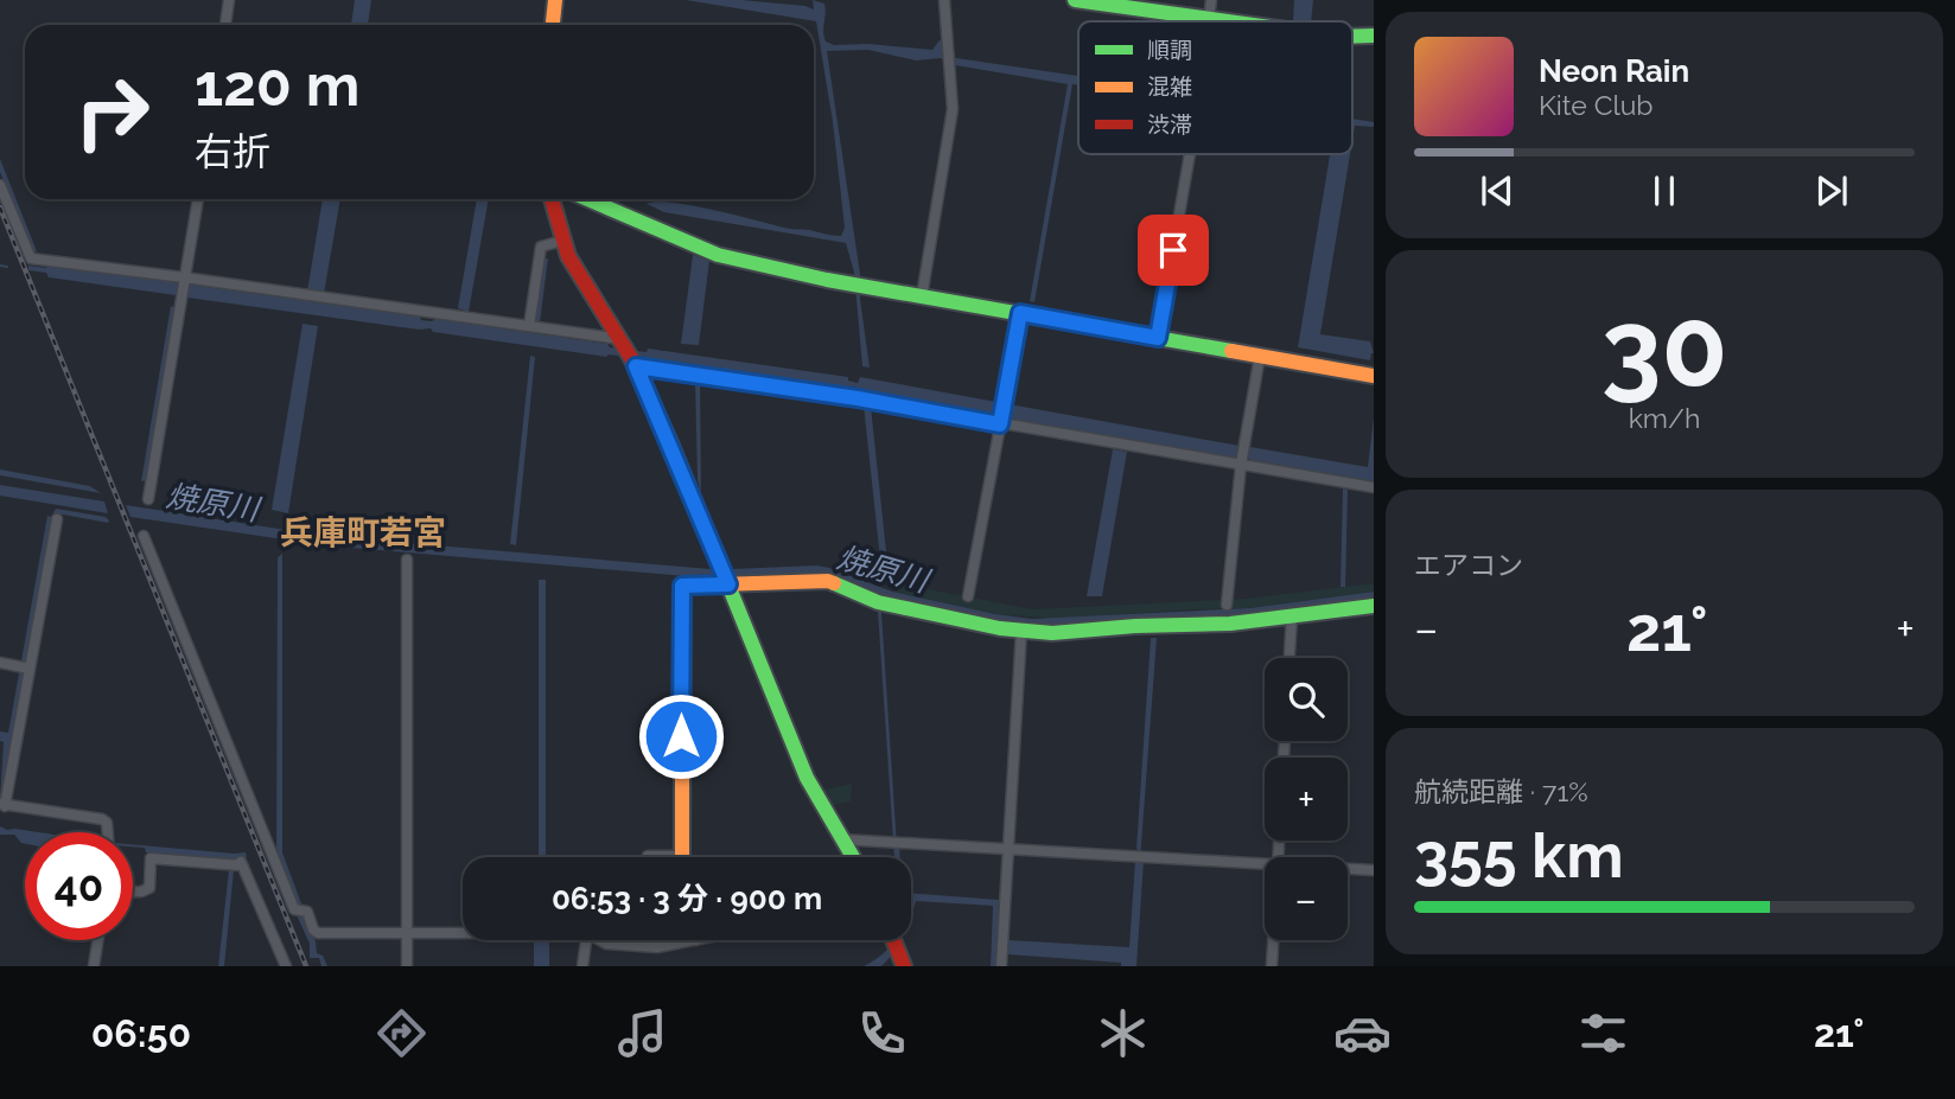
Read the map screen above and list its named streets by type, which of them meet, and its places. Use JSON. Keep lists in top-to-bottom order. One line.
{"districts":["兵庫町若宮"],"water":["焼原川"],"legend":["順調","混雑","渋滞"],"page":{"turn":["120 m","右折"],"song":["Neon Rain","Kite Club"],"tile":[["30","km/h"],"エアコン",["航続距離 · 71%","355 km"]],"heat":["−","21°","+"],"map_buttons":["+","−"],"limit":"40","trip":"06:53 · 3 分 · 900 m","tabs":["06:50","21°"]}}
